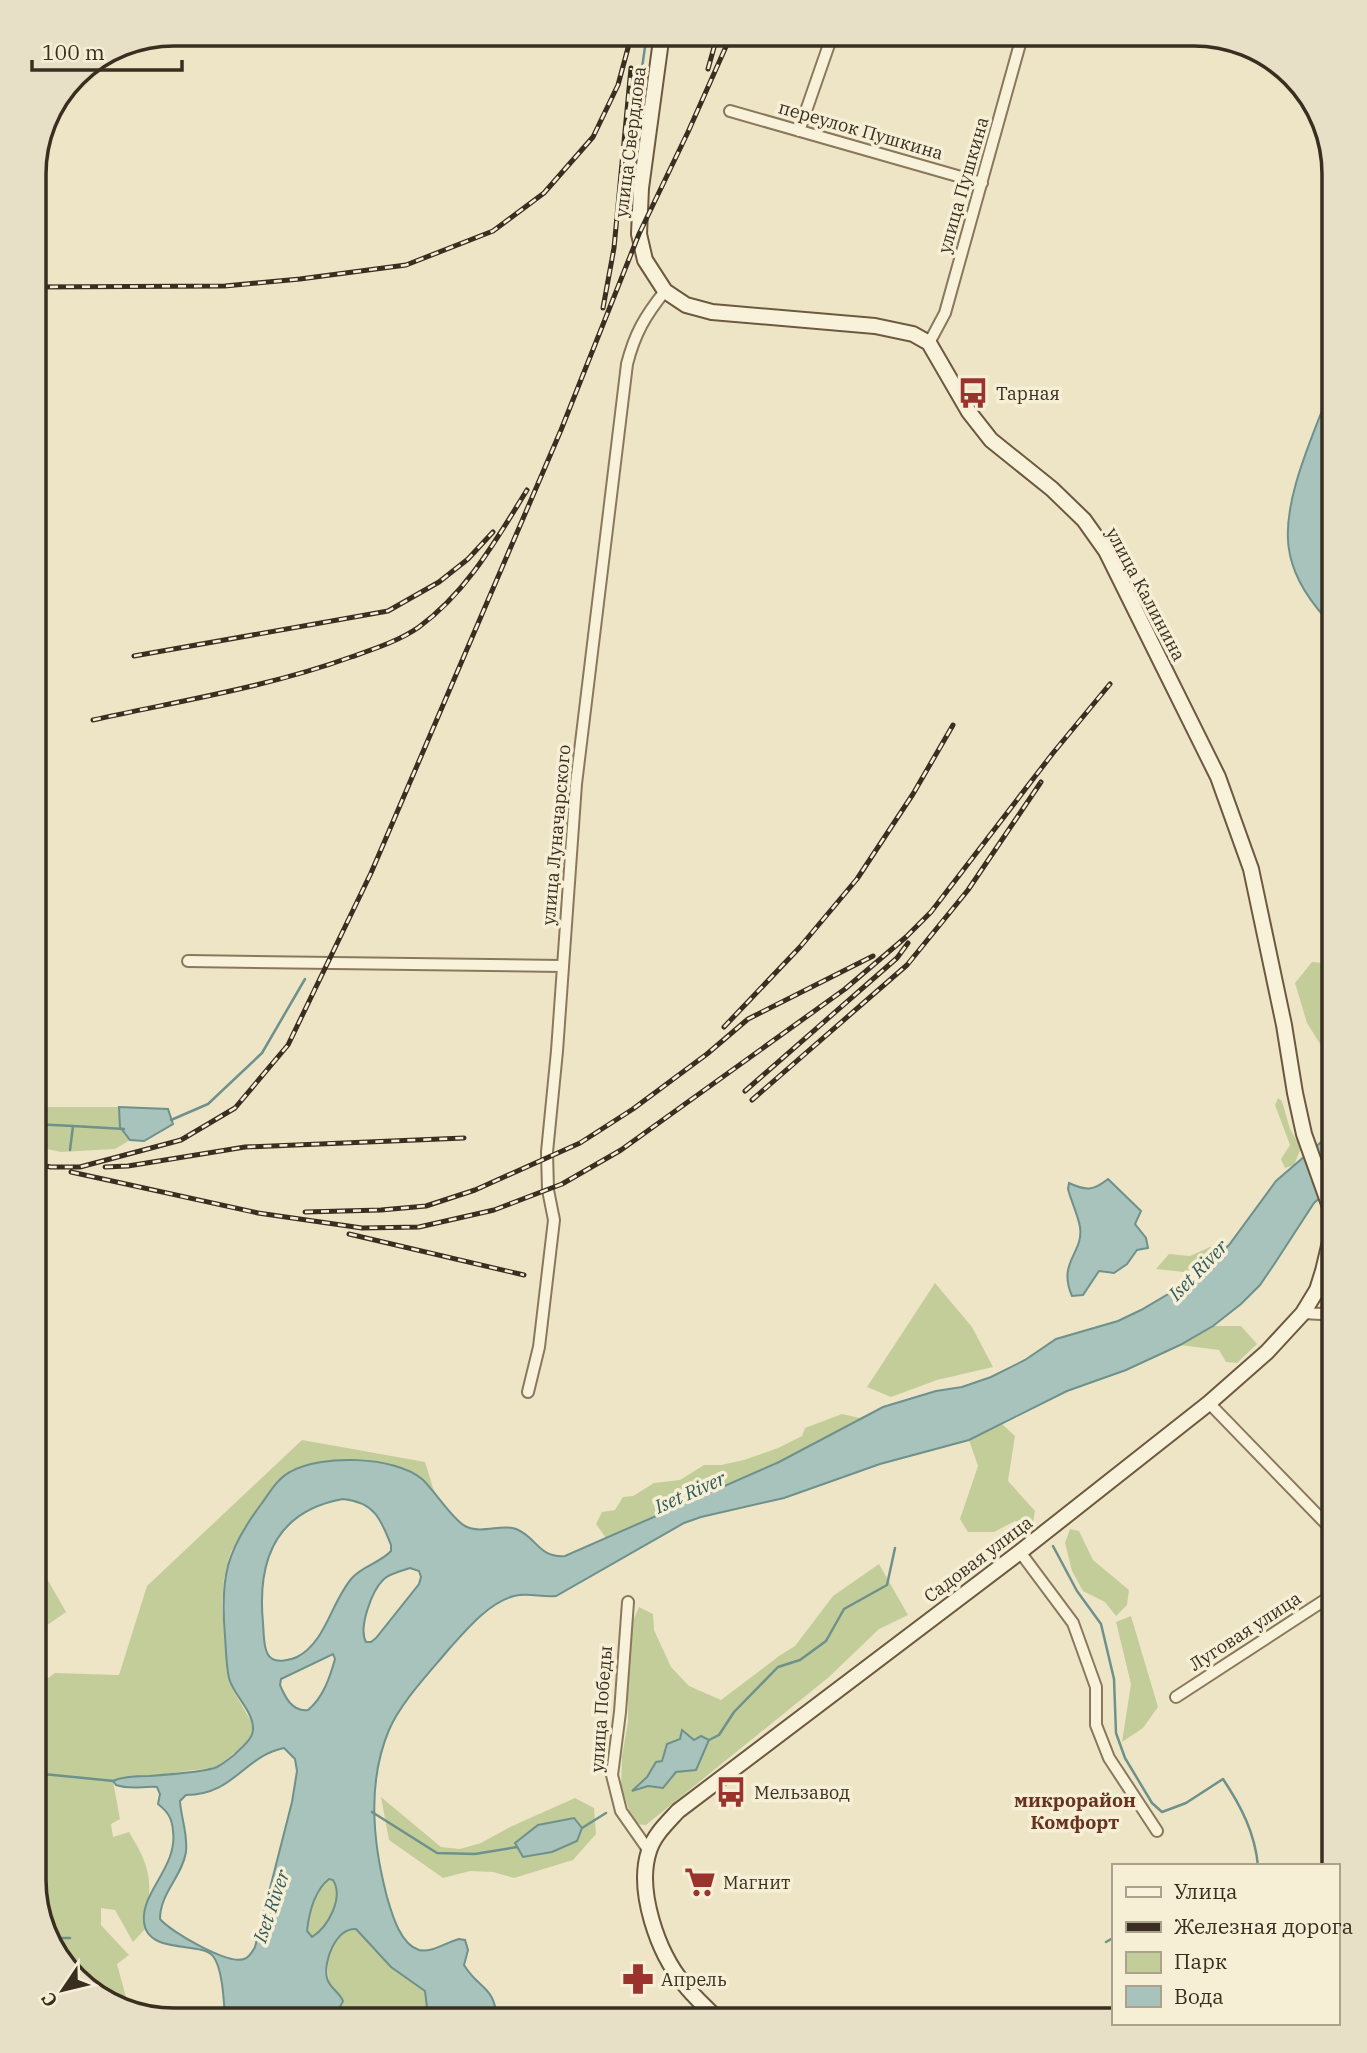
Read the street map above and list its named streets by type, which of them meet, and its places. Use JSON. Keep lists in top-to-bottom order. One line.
{"streets":{"main road":["улица Свердлова","улица Калинина","Садовая улица"],"street":["переулок Пушкина","улица Пушкина","улица Луначарского","Луговая улица","улица Победы"]},"crossings":[["переулок Пушкина","улица Пушкина"],["улица Свердлова","улица Луначарского"],["улица Пушкина","улица Калинина"],["Садовая улица","улица Победы"]],"districts":["микрорайон Комфорт"],"water":["Iset River"],"places":{"bus stop":["Тарная","Мельзавод"],"supermarket":["Магнит"],"pharmacy":["Апрель"]},"legend":["Улица","Железная дорога","Парк","Вода"],"scale_bar":"100 m","north":"bottom left"}
